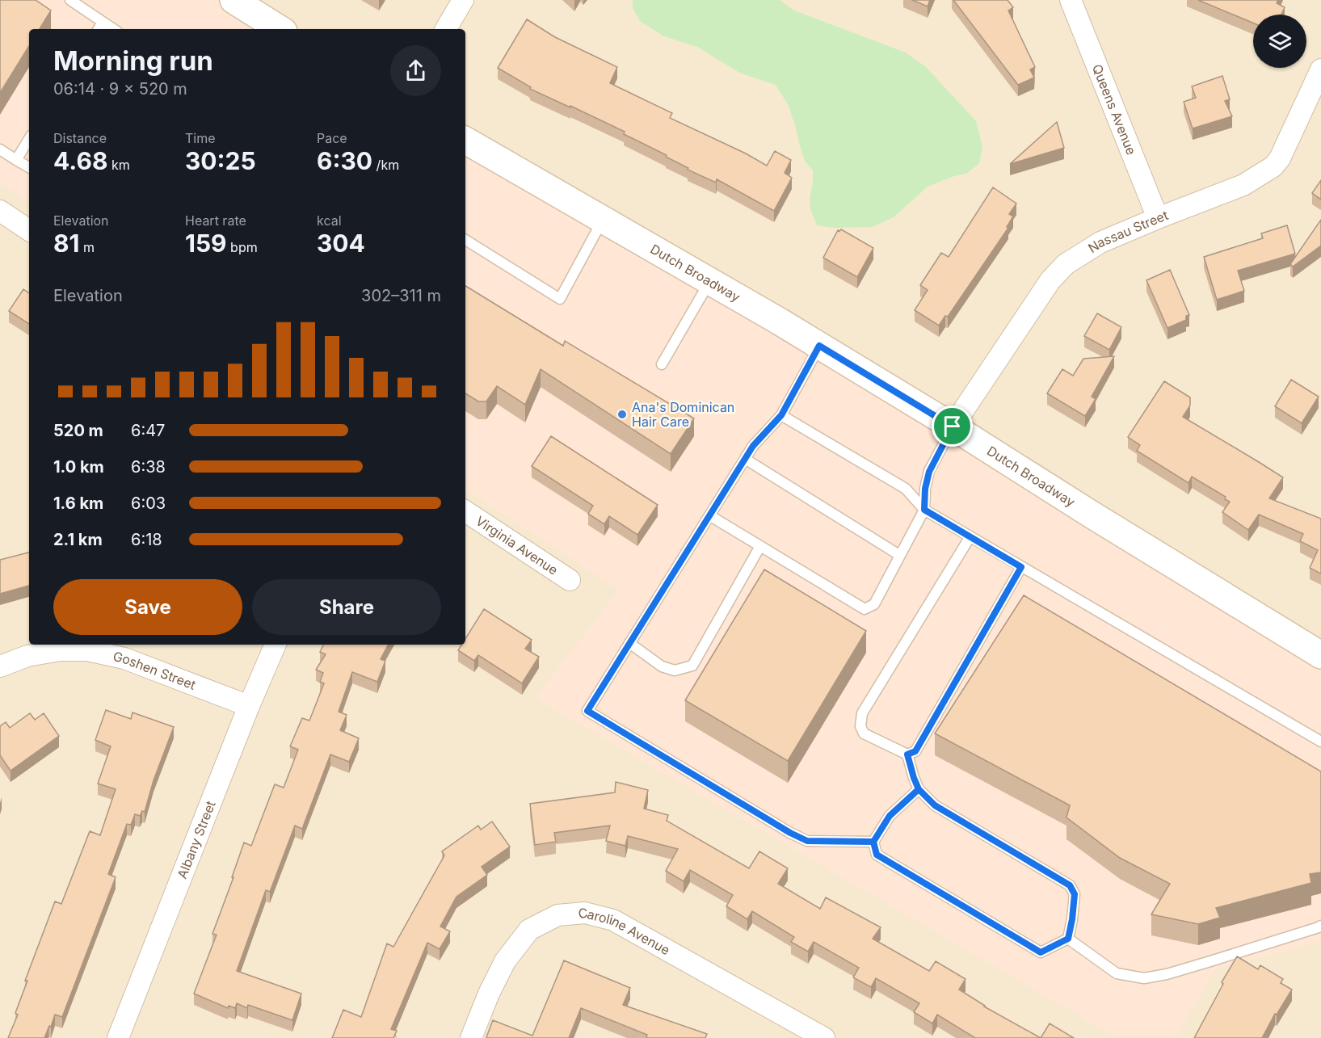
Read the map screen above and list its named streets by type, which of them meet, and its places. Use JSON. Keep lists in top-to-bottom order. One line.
{"streets":{"main road":["Dutch Broadway"],"street":["Queens Avenue","Nassau Street","Virginia Avenue","Goshen Street","Albany Street","Caroline Avenue"]},"crossings":[["Queens Avenue","Nassau Street"],["Nassau Street","Dutch Broadway"],["Goshen Street","Albany Street"]],"places":["Ana's Dominican Hair Care"],"page":{"heading":["Morning run","06:14 · 9 × 520 m"],"stats":[["Distance","4.68 km"],["Time","30:25"],["Pace","6:30 /km"],["Elevation","81 m"],["Heart rate","159 bpm"],["kcal","304"]],"chart":["Elevation","302–311 m"],"list":[{"name":"520 m","note":"6:47"},{"name":"1.0 km","note":"6:38"},{"name":"1.6 km","note":"6:03"},{"name":"2.1 km","note":"6:18"}],"buttons":["Save","Share"]}}
